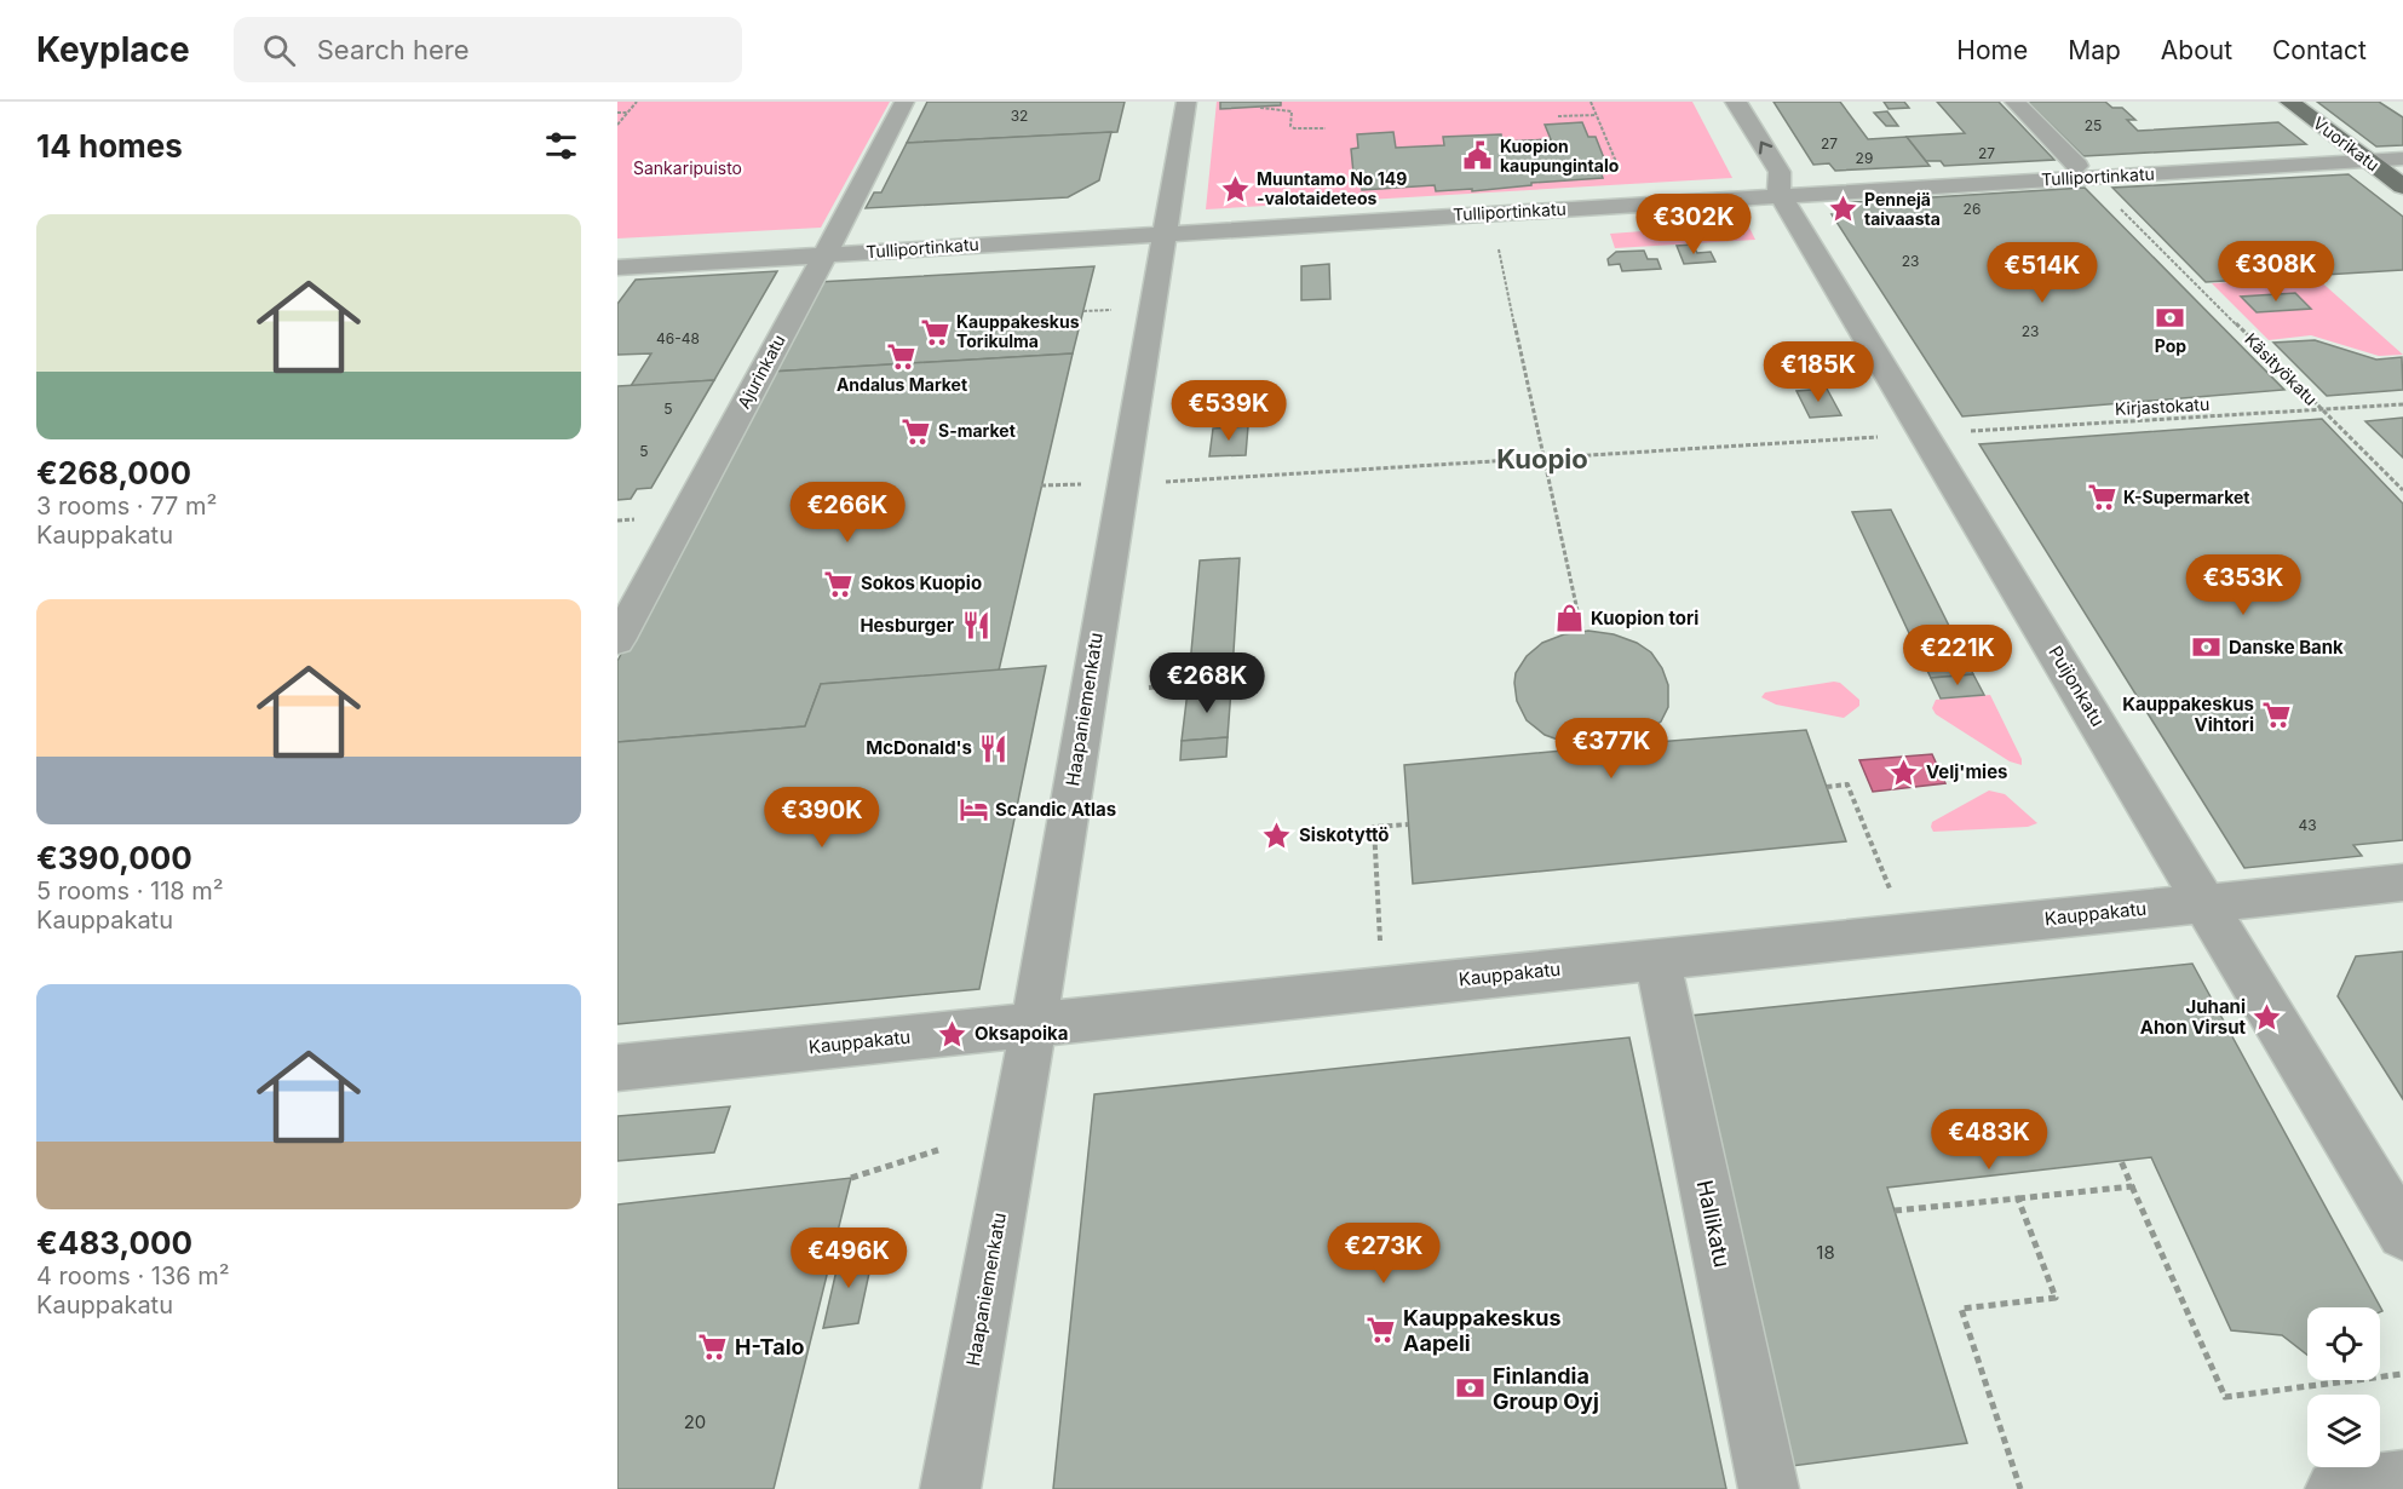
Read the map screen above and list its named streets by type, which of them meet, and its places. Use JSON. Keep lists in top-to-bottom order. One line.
{"streets":{"main road":["Vuorikatu"],"street":["Tulliportinkatu","Ajurinkatu","Puijonkatu","Haapaniemenkatu","Kauppakatu","Hallikatu"],"path":["Käsityökatu","Kirjastokatu"]},"crossings":[["Vuorikatu","Tulliportinkatu"],["Tulliportinkatu","Ajurinkatu"],["Tulliportinkatu","Puijonkatu"],["Tulliportinkatu","Haapaniemenkatu"],["Käsityökatu","Kirjastokatu"],["Kirjastokatu","Puijonkatu"],["Kirjastokatu","Haapaniemenkatu"],["Puijonkatu","Kauppakatu"],["Haapaniemenkatu","Kauppakatu"],["Kauppakatu","Hallikatu"]],"districts":["Kuopio"],"parks":["Sankaripuisto"],"places":{"public building":["Kuopion kaupungintalo"],"place":["Muuntamo No 149 -valotaideteos","Pennejä taivaasta","Velj'mies","Siskotyttö","Juhani Ahon Virsut","Oksapoika"],"bank":["Pop","Danske Bank","Finlandia Group Oyj"],"supermarket":["Kauppakeskus Torikulma","Andalus Market","S-market","K-Supermarket","Sokos Kuopio","Kauppakeskus Vihtori","Kauppakeskus Aapeli","H-Talo"],"shop":["Kuopion tori"],"restaurant":["Hesburger","McDonald's"],"hotel":["Scandic Atlas"]},"house_numbers":["32","25","27","27","29","26","23","23","46-48","5","5","43","18","20"],"page":{"header":"Keyplace","search":"Search here","nav":["Home","Map","About","Contact"],"heading":"14 homes","list":[{"name":"€268,000","note":"3 rooms · 77 m² · Kauppakatu"},{"name":"€390,000","note":"5 rooms · 118 m² · Kauppakatu"},{"name":"€483,000","note":"4 rooms · 136 m² · Kauppakatu"}],"price":["€302K","€308K","€514K","€185K","€539K","€266K","€353K","€221K","€268K","€377K","€390K","€483K","€273K","€496K"]}}
